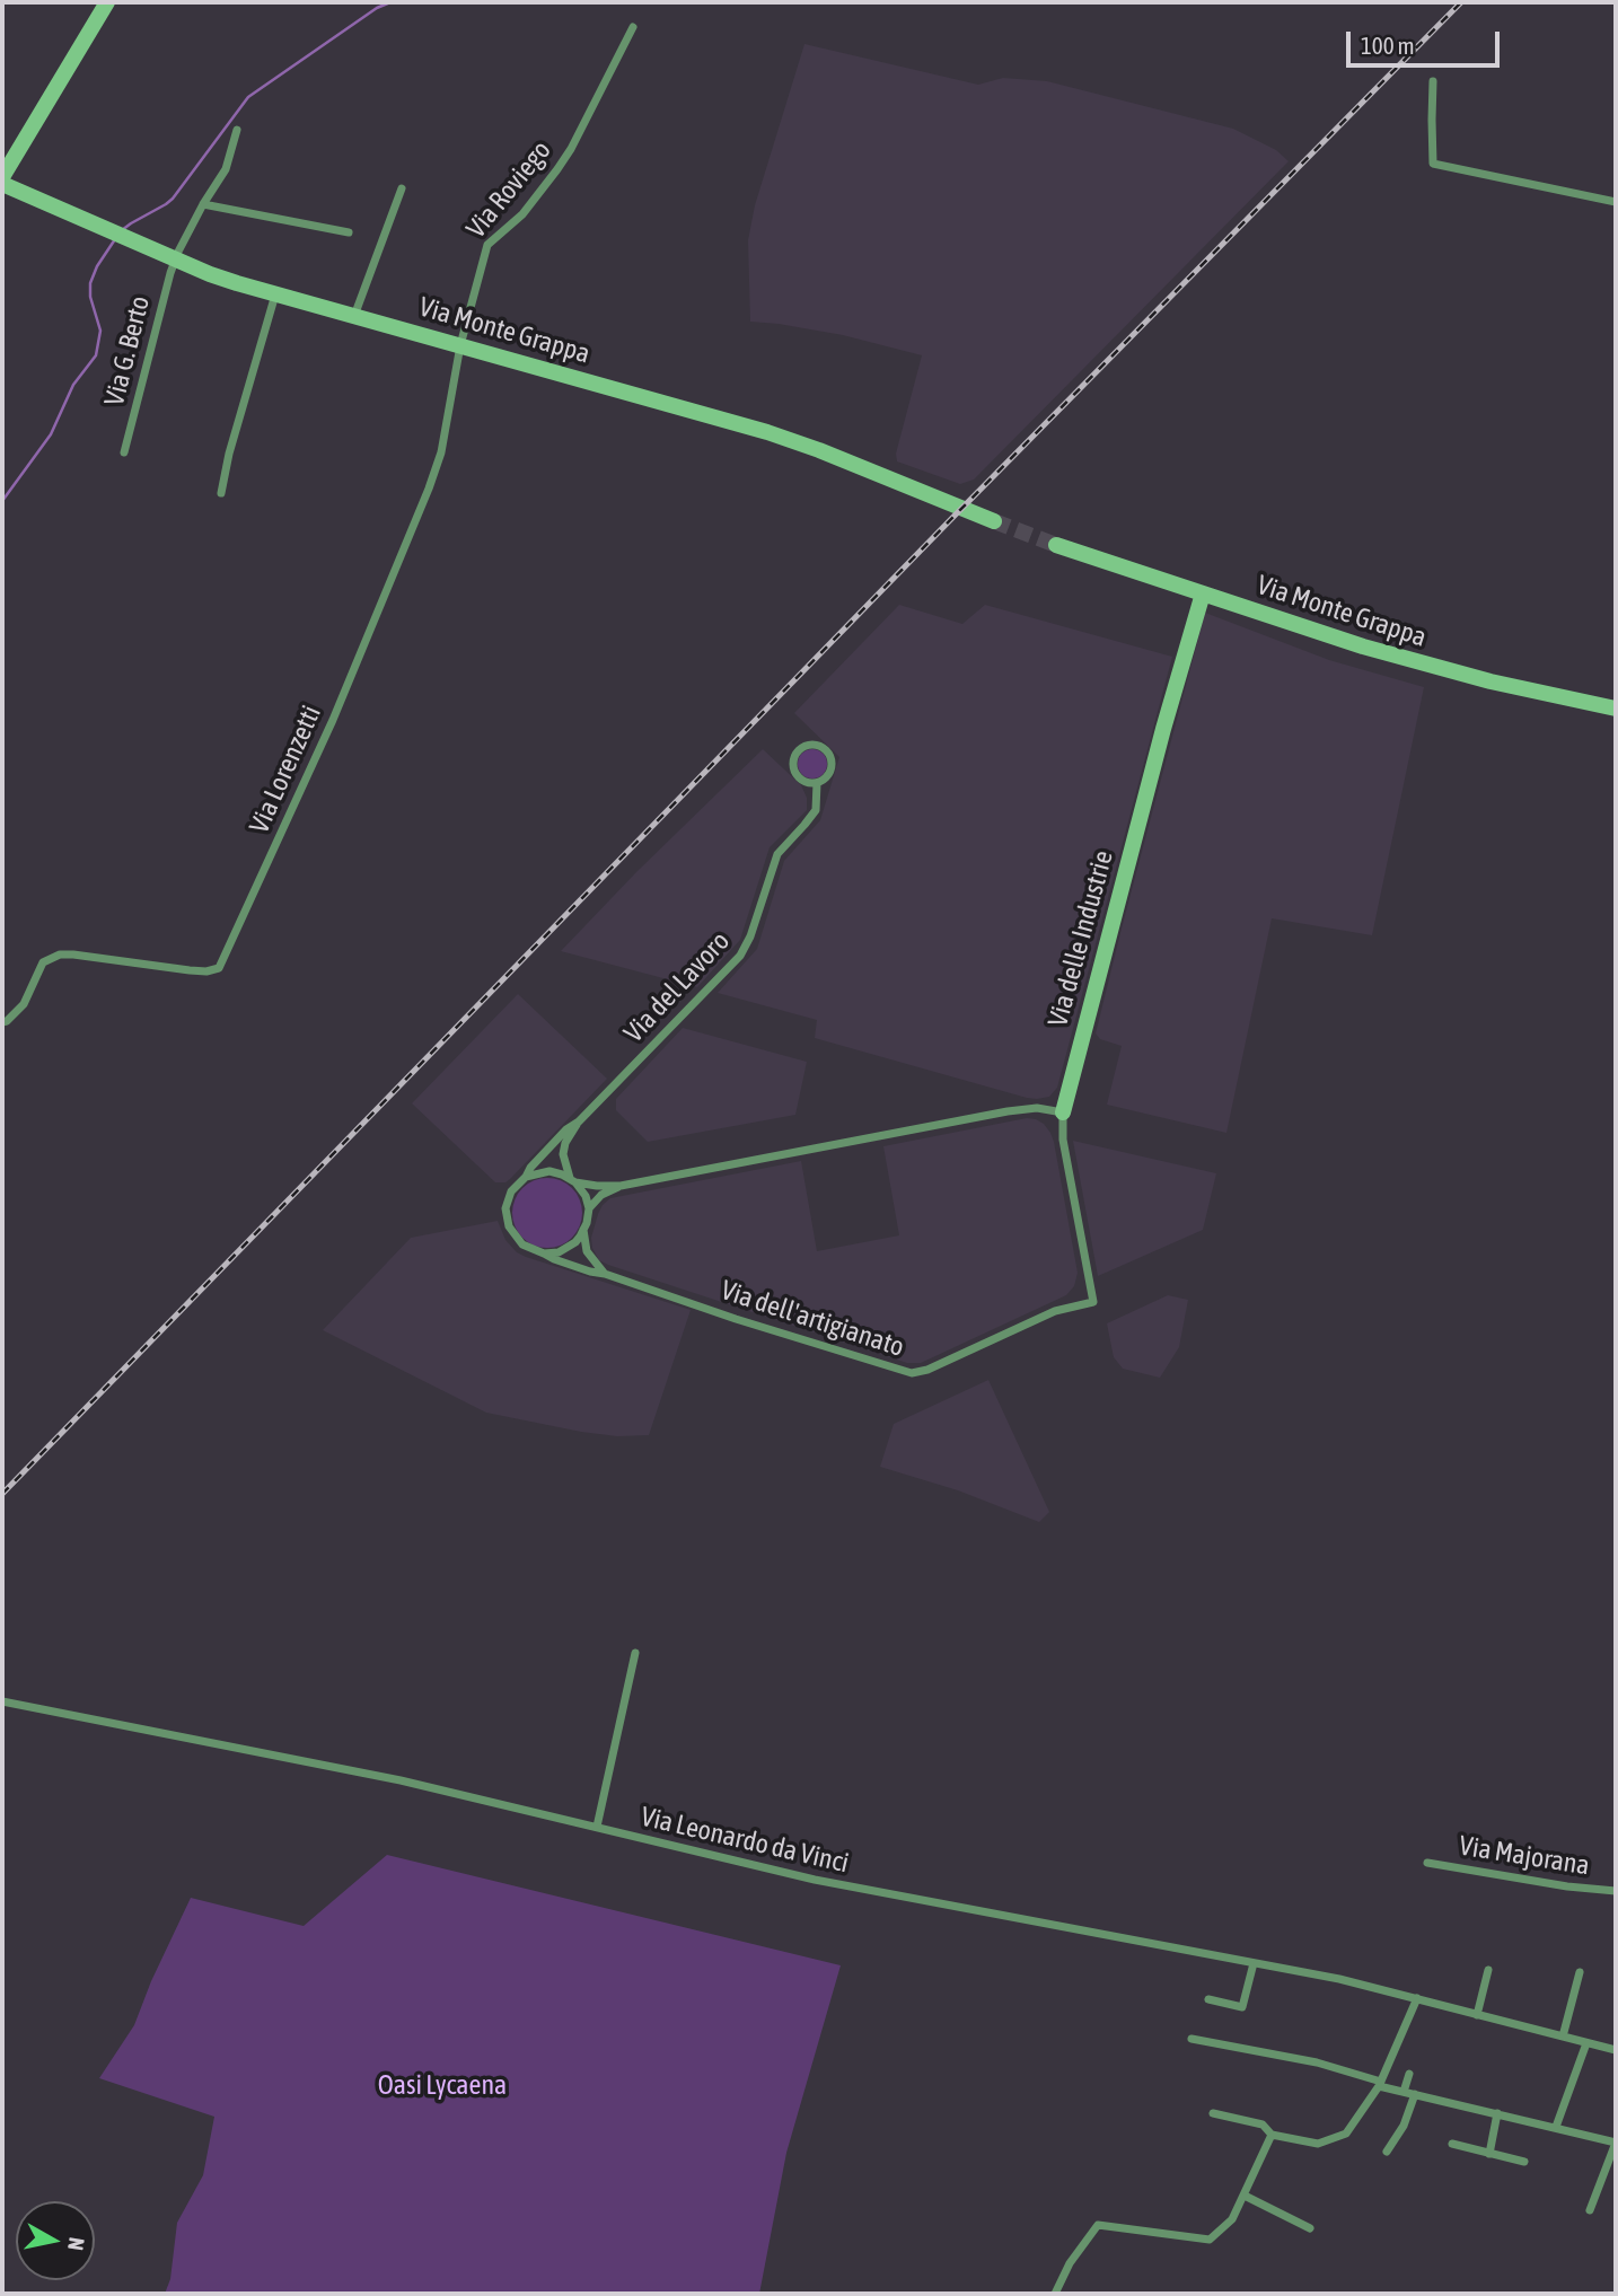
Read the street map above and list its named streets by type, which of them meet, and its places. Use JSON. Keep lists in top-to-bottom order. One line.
{"streets":{"street":["Via Roviego","Via Monte Grappa","Via G. Berto","Via Lorenzetti","Via delle Industrie","Via del Lavoro","Via dell'artigianato","Via Leonardo da Vinci","Via Majorana"]},"crossings":[["Via Roviego","Via Monte Grappa"],["Via Roviego","Via Lorenzetti"],["Via Monte Grappa","Via G. Berto"],["Via Monte Grappa","Via Lorenzetti"],["Via Monte Grappa","Via delle Industrie"],["Via delle Industrie","Via dell'artigianato"],["Via del Lavoro","Via dell'artigianato"]],"parks":["Oasi Lycaena"],"scale_bar":"100 m","north":"right"}
